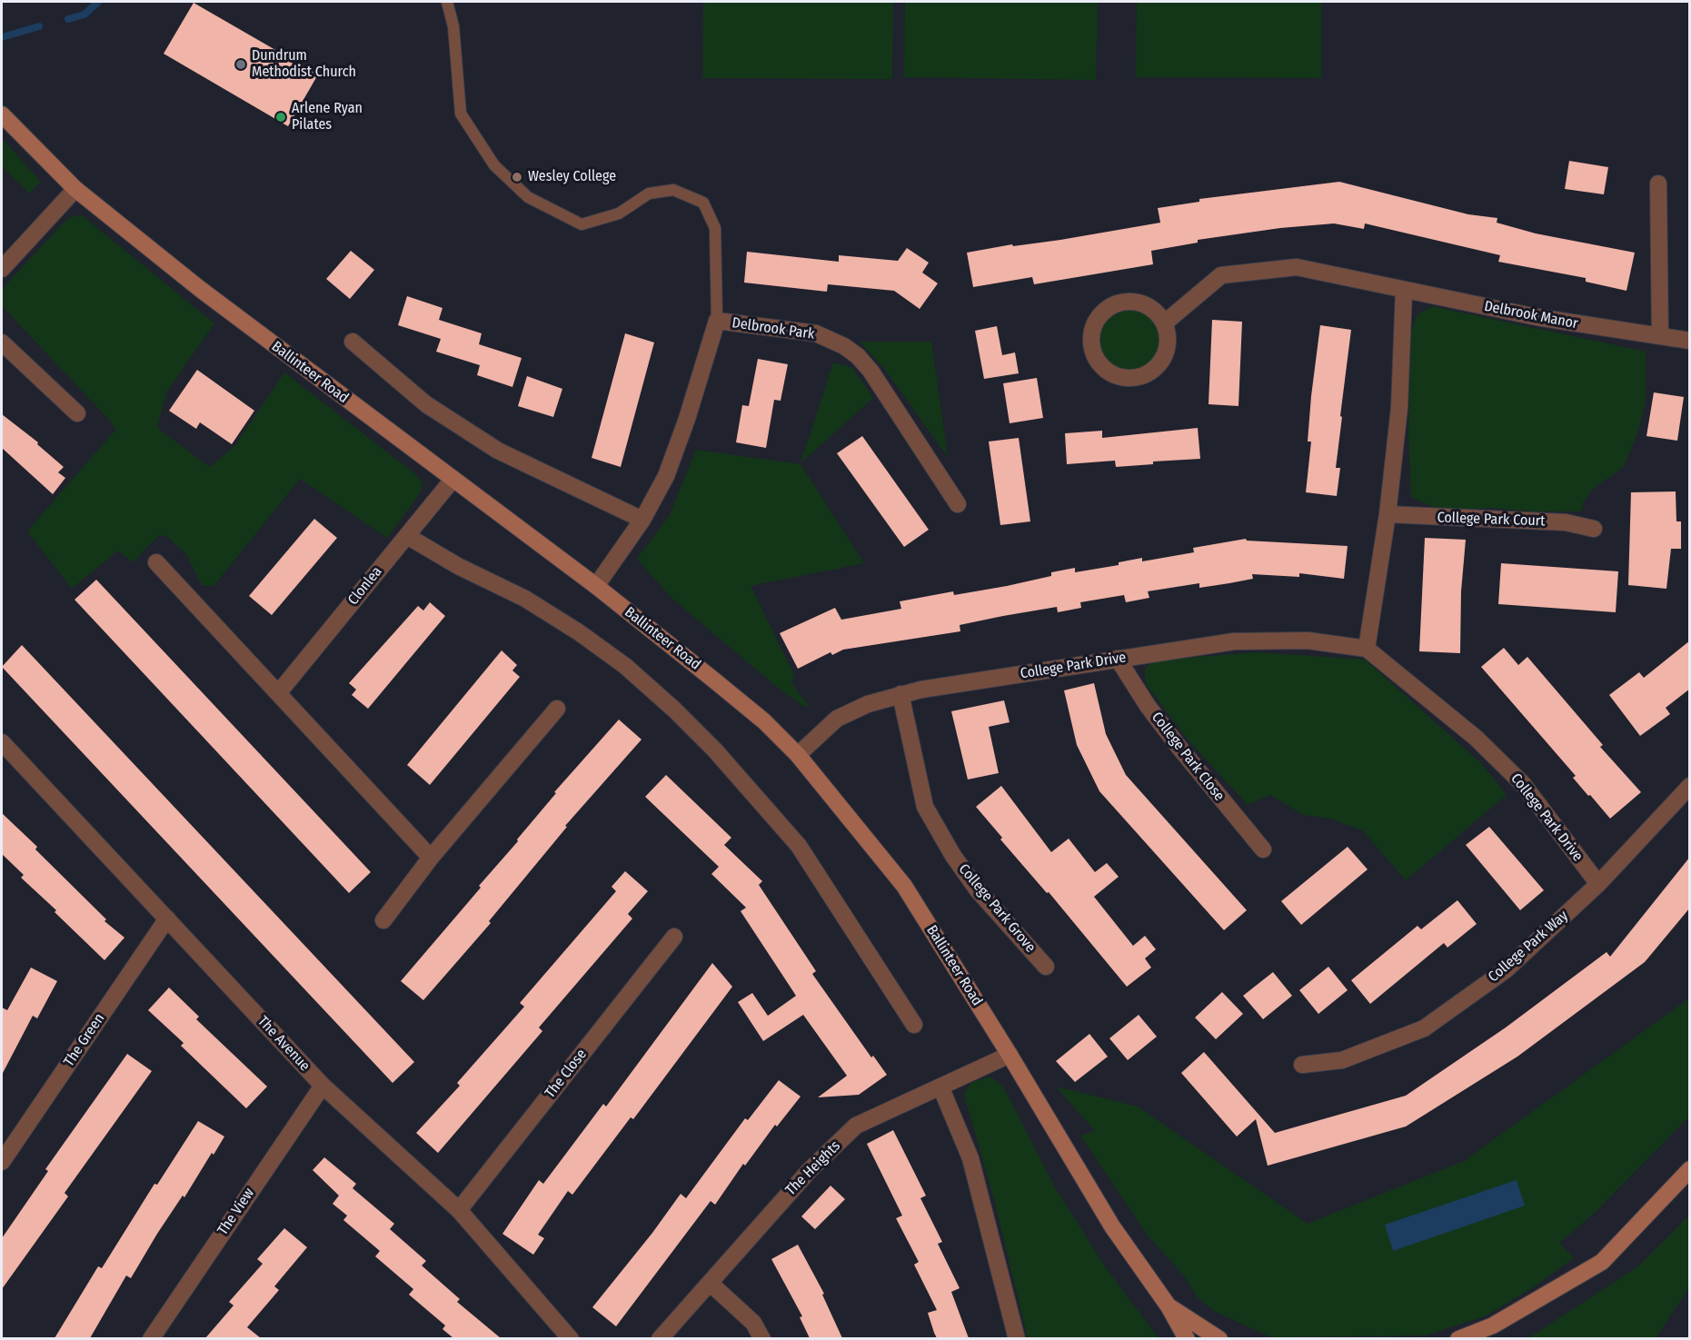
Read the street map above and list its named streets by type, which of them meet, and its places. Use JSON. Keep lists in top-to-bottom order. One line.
{"streets":{"main road":["Ballinteer Road"],"street":["Delbrook Manor","Delbrook Park","College Park Court","Clonlea","College Park Drive","College Park Close","College Park Grove","College Park Way","The Green","The Avenue","The Close","The Heights","The View"]},"crossings":[["Delbrook Park","Ballinteer Road"],["Ballinteer Road","Clonlea"],["Ballinteer Road","College Park Drive"],["Ballinteer Road","The Heights"],["College Park Drive","College Park Close"],["College Park Drive","College Park Grove"],["College Park Drive","College Park Way"],["The Green","The Avenue"],["The Avenue","The Close"],["The Avenue","The View"]],"places":["Dundrum Methodist Church","Arlene Ryan Pilates","Wesley College"]}
